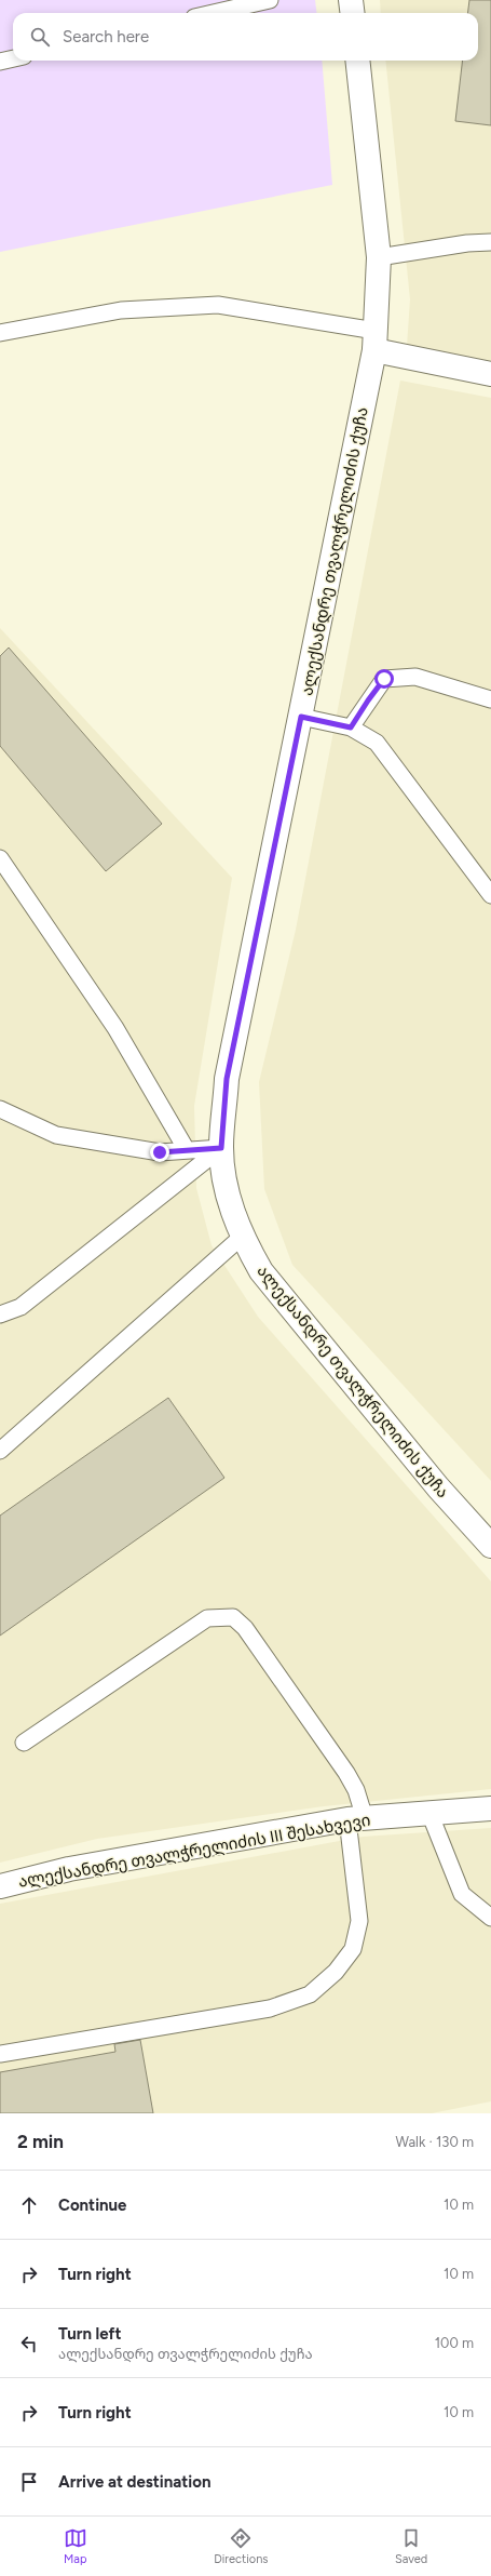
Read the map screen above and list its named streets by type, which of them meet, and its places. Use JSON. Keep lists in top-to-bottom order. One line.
{"streets":{"street":["ალექსანდრე თვალჭრელიძის ქუჩა","ალექსანდრე თვალჭრელიძის III შესახვევი"]},"page":{"search":"Search here","heading":["2 min","Walk · 130 m"],"list":[["Continue","10 m"],["Turn right","10 m"],["Turn left","ალექსანდრე თვალჭრელიძის ქუჩა","100 m"],["Turn right","10 m"],"Arrive at destination"],"nav":["Map","Directions","Saved"]}}
